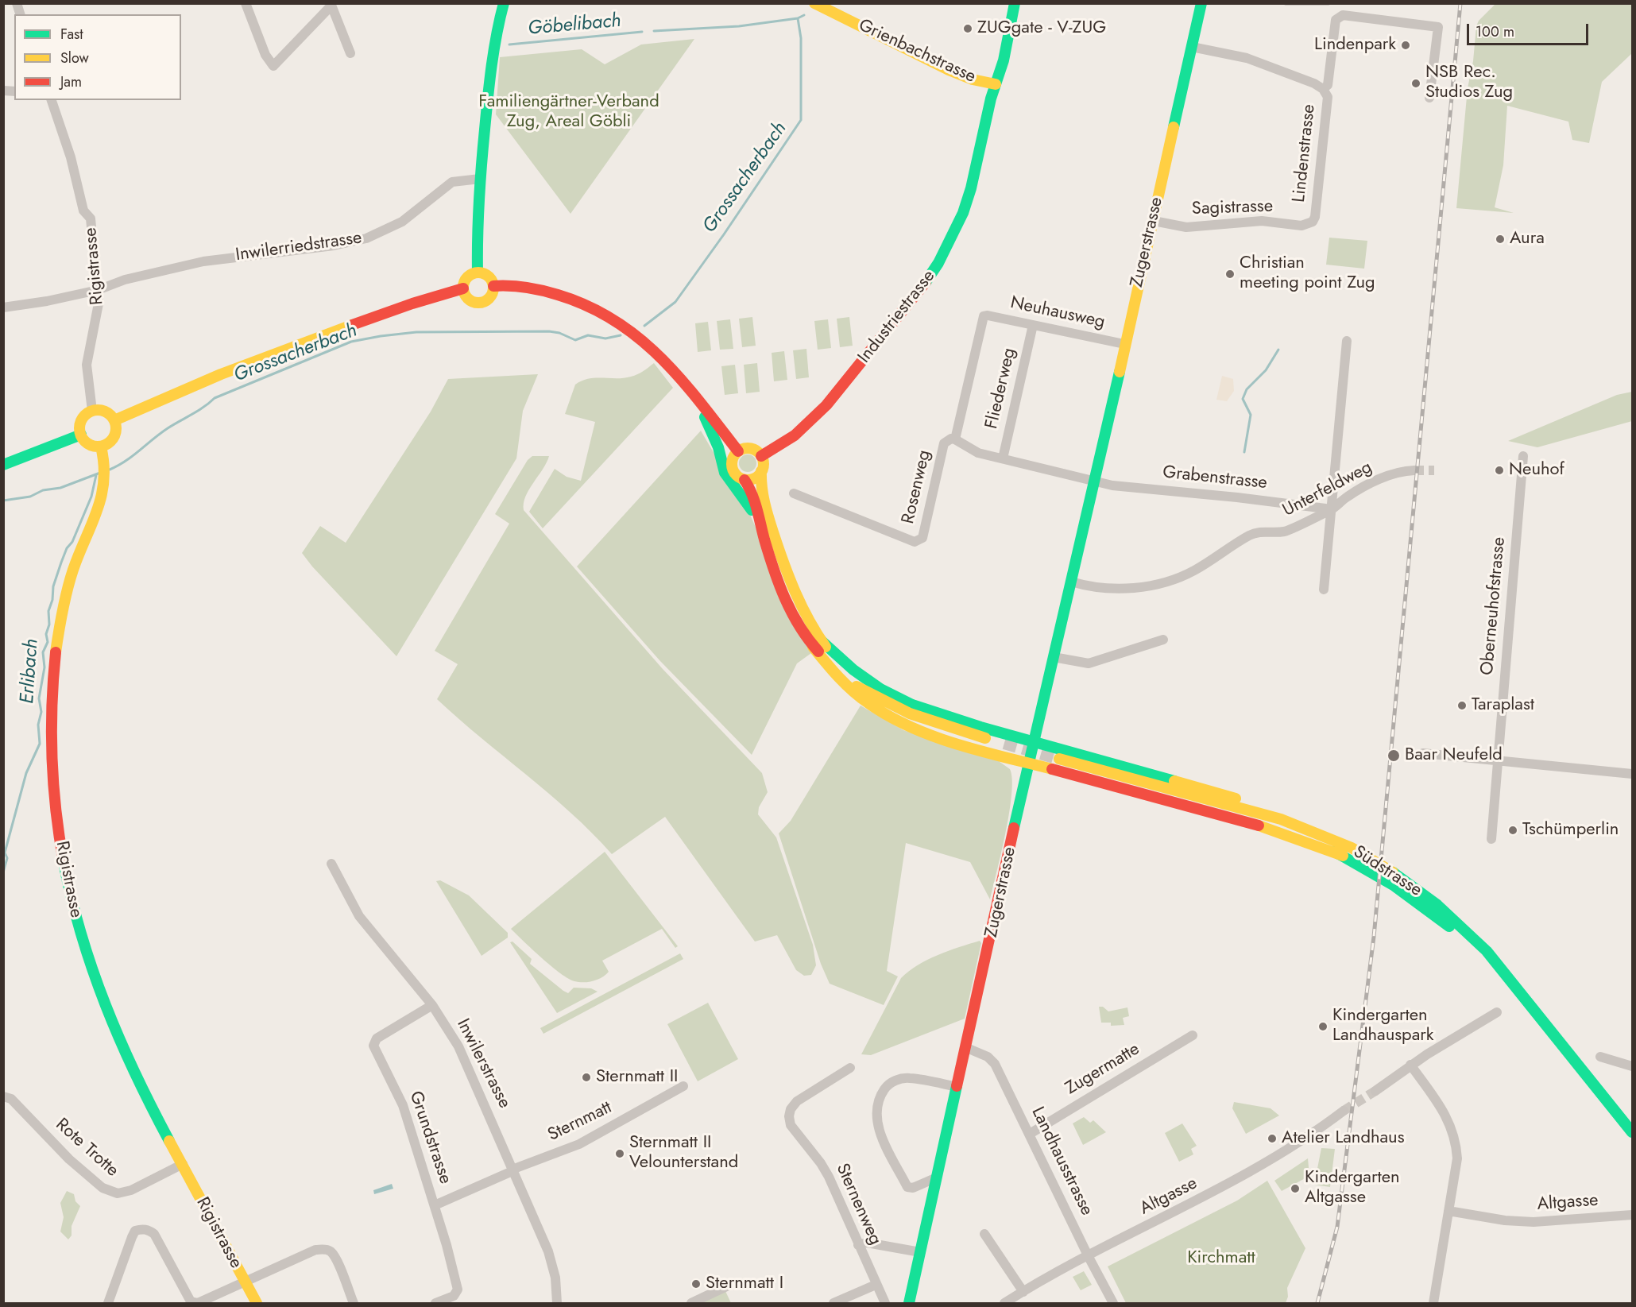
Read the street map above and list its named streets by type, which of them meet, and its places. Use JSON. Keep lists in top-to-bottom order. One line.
{"streets":{"main road":["Grienbachstrasse","Zugerstrasse","Rigistrasse","Industriestrasse","Südstrasse"],"street":["Lindenstrasse","Sagistrasse","Inwilerriedstrasse","Neuhausweg","Fliederweg","Grabenstrasse","Rosenweg","Unterfeldweg","Oberneuhofstrasse","Inwilerstrasse","Zugermatte","Sternmatt","Grundstrasse","Rote Trotte","Landhausstrasse","Altgasse","Sternenweg"]},"crossings":[["Grienbachstrasse","Industriestrasse"],["Lindenstrasse","Sagistrasse"],["Lindenstrasse","Zugerstrasse"],["Sagistrasse","Zugerstrasse"],["Zugerstrasse","Neuhausweg"],["Zugerstrasse","Grabenstrasse"],["Zugerstrasse","Unterfeldweg"],["Zugerstrasse","Landhausstrasse"],["Inwilerriedstrasse","Rigistrasse"],["Rigistrasse","Rote Trotte"],["Neuhausweg","Fliederweg"],["Neuhausweg","Rosenweg"],["Grabenstrasse","Unterfeldweg"],["Inwilerstrasse","Sternmatt"],["Inwilerstrasse","Grundstrasse"],["Zugermatte","Landhausstrasse"],["Sternmatt","Grundstrasse"],["Landhausstrasse","Altgasse"]],"water":["Göbelibach","Grossacherbach","Erlibach"],"parks":["Familiengärtner-Verband Zug, Areal Göbli","Kirchmatt"],"places":["ZUGgate - V-ZUG","Lindenpark","NSB Rec. Studios Zug","Aura","Christian meeting point Zug","Neuhof","Taraplast","Baar Neufeld","Tschümperlin","Kindergarten Landhauspark","Sternmatt II","Atelier Landhaus","Sternmatt II Velounterstand","Kindergarten Altgasse","Sternmatt I"],"legend":["Fast","Slow","Jam"],"scale_bar":"100 m"}
